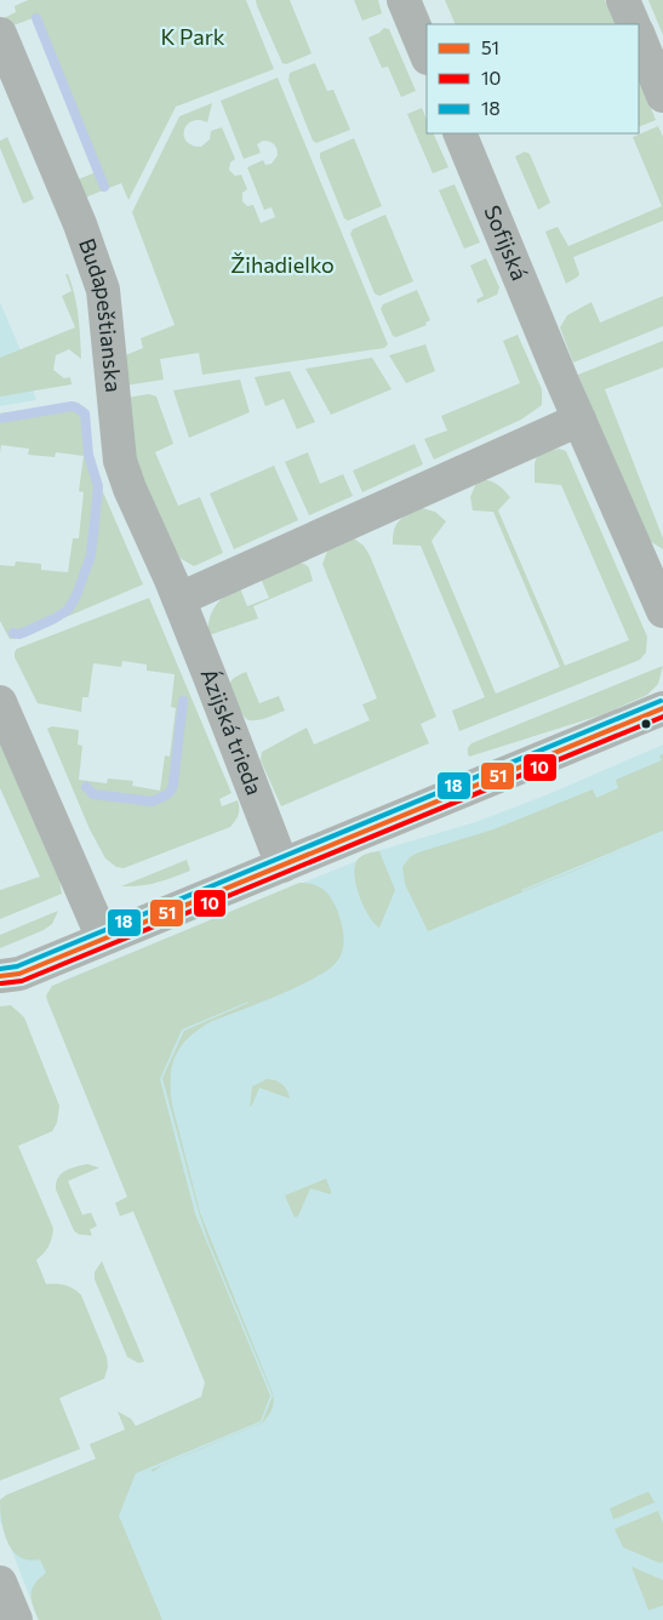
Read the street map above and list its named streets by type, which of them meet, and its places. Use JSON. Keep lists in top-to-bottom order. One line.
{"streets":{"street":["Sofijská","Budapeštianska","Ázijská trieda"]},"crossings":[["Budapeštianska","Ázijská trieda"]],"parks":["K Park","Žihadielko"],"lines":["transit line 18","transit line 51","transit line 10"],"legend":["51","10","18"]}
